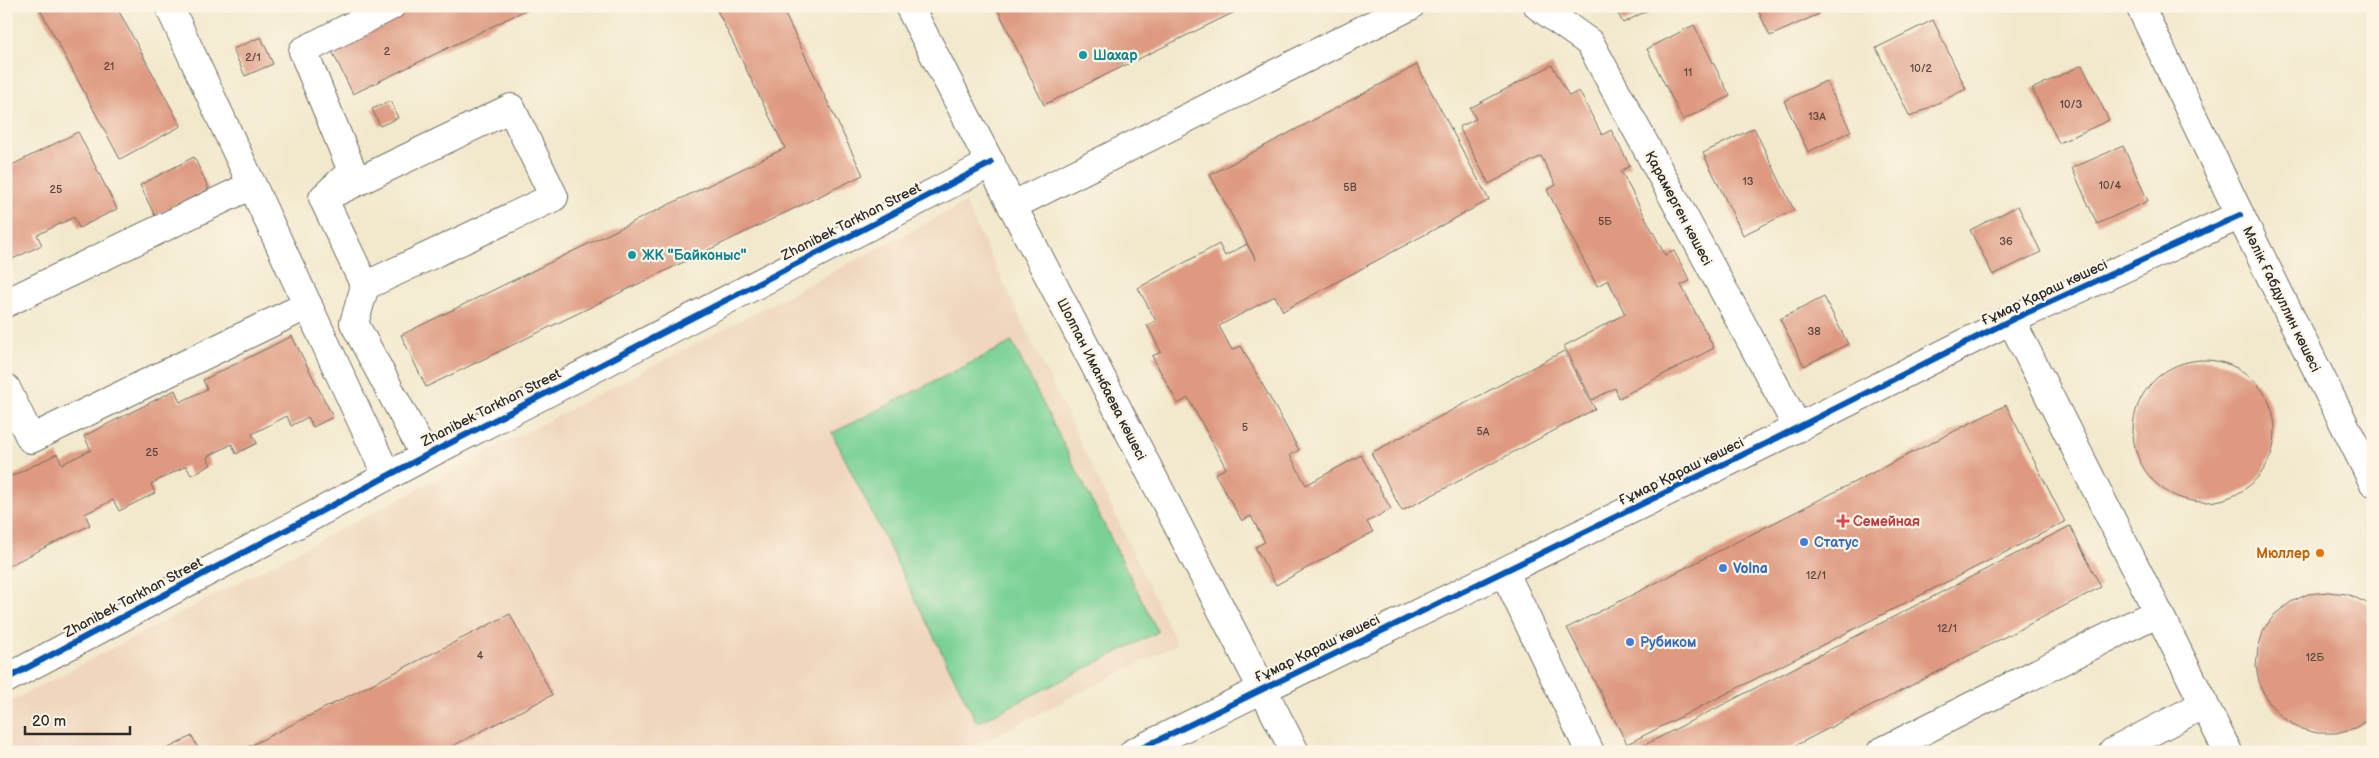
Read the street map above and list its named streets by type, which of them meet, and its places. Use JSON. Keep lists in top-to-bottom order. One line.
{"streets":{"street":["Қарамерген көшесі","Zhanibek Tarkhan Street","Ғұмар Қараш көшесі","Мәлік Ғабдуллин көшесі","Шолпан Иманбаева көшесі"]},"crossings":[["Қарамерген көшесі","Ғұмар Қараш көшесі"],["Zhanibek Tarkhan Street","Шолпан Иманбаева көшесі"],["Ғұмар Қараш көшесі","Мәлік Ғабдуллин көшесі"],["Ғұмар Қараш көшесі","Шолпан Иманбаева көшесі"]],"places":{"other":["Шахар","ЖК \"Байконыс\"","Статус","Мюллер","Volna","Рубиком"],"health":["Семейная"]},"house_numbers":["2","2/1","21","10/2","11","10/3","13А","13","10/4","5В","25","5Б","36","38","5","5А","25","12/1","12/1","4","12Б"],"scale_bar":"20 m"}
